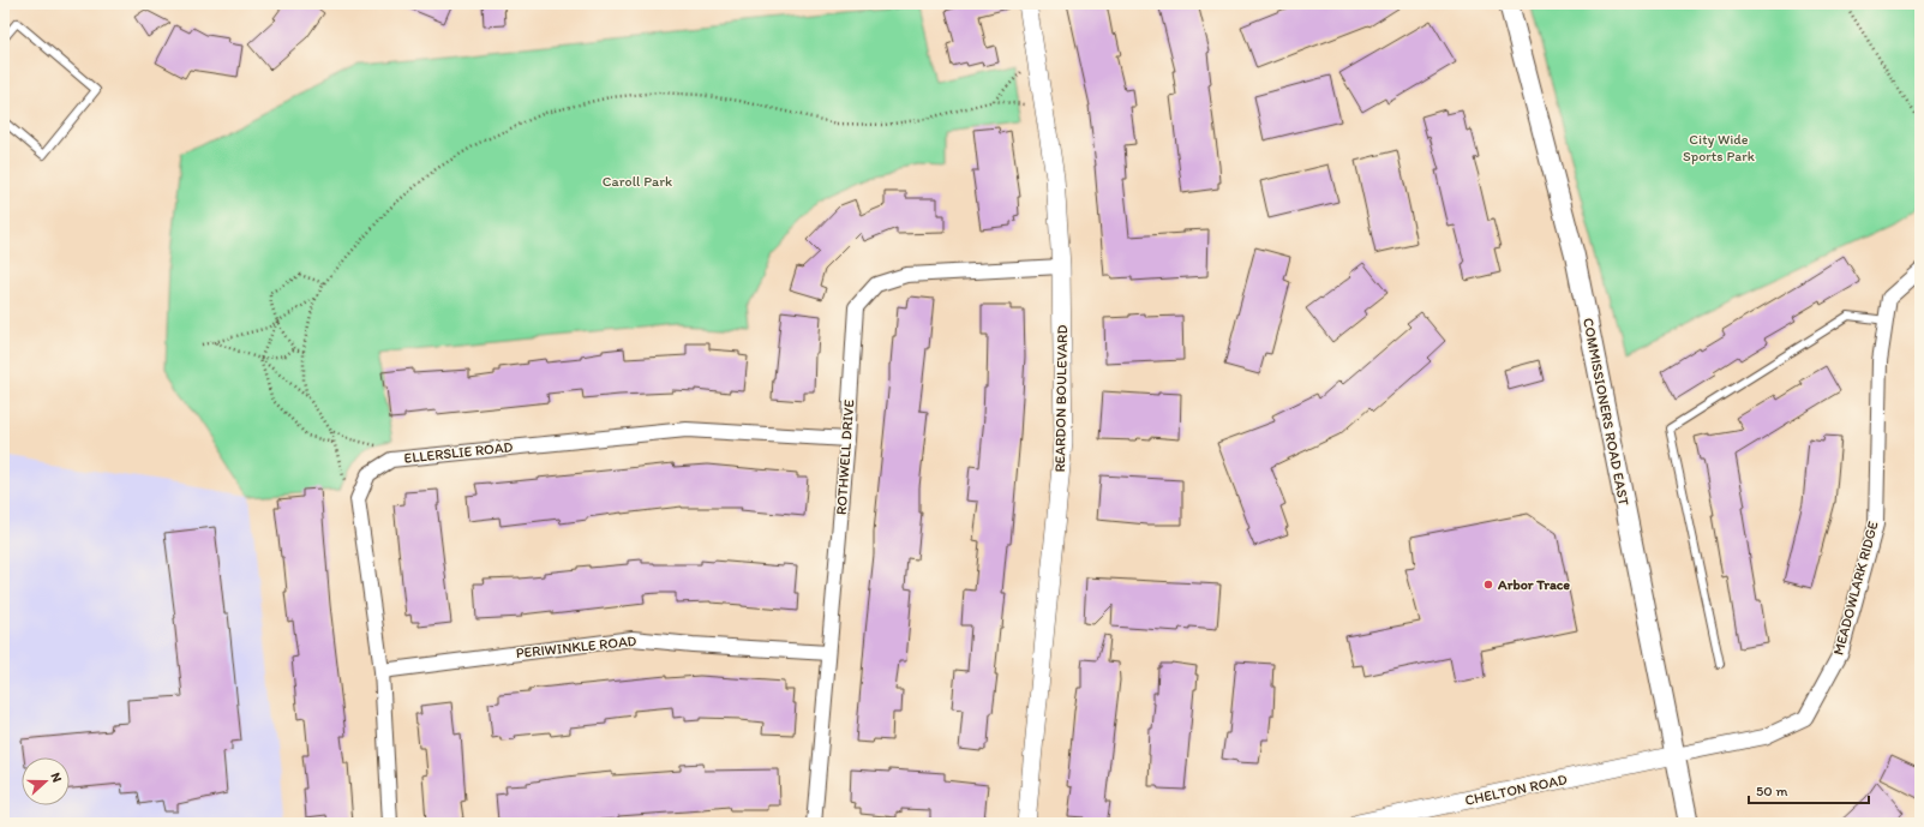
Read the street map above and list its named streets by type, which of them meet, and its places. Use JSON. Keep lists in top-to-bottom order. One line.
{"streets":{"main road":["COMMISSIONERS ROAD EAST"],"street":["REARDON BOULEVARD","ELLERSLIE ROAD","ROTHWELL DRIVE","MEADOWLARK RIDGE","PERIWINKLE ROAD","CHELTON ROAD"]},"crossings":[["REARDON BOULEVARD","ROTHWELL DRIVE"],["COMMISSIONERS ROAD EAST","MEADOWLARK RIDGE"],["COMMISSIONERS ROAD EAST","CHELTON ROAD"],["ELLERSLIE ROAD","ROTHWELL DRIVE"],["ELLERSLIE ROAD","PERIWINKLE ROAD"],["ROTHWELL DRIVE","PERIWINKLE ROAD"],["MEADOWLARK RIDGE","CHELTON ROAD"]],"parks":["City Wide Sports Park","Caroll Park"],"places":["Arbor Trace"],"scale_bar":"50 m","north":"right"}
